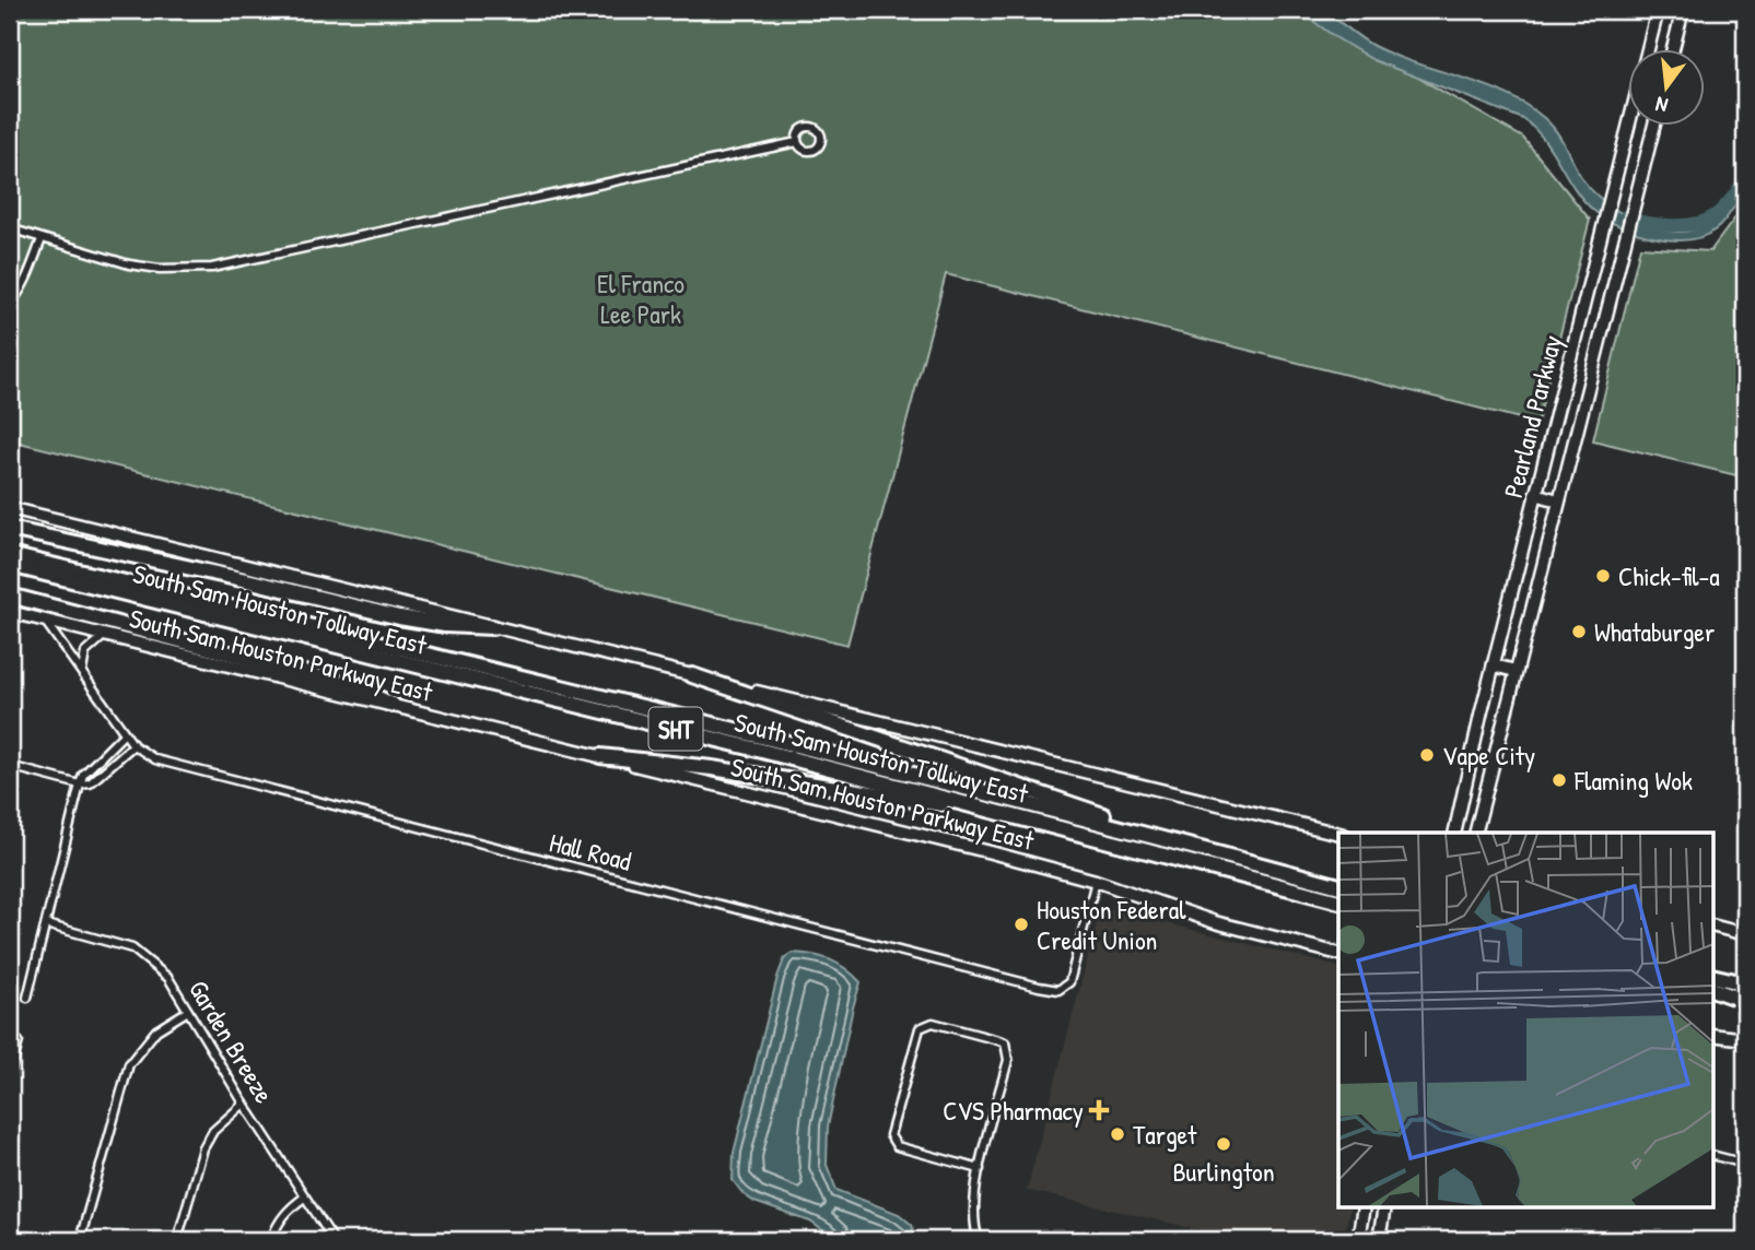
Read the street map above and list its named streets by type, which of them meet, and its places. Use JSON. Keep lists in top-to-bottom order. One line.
{"streets":{"highway":["South Sam Houston Tollway East","SHT"],"main road":["Pearland Parkway","South Sam Houston Parkway East"],"street":["Hall Road","Garden Breeze"]},"crossings":[["South Sam Houston Parkway East","Hall Road"]],"parks":["El Franco Lee Park"],"places":{"other":["Chick-fil-a","Whataburger","Vape City","Flaming Wok","Houston Federal Credit Union","Target","Burlington"],"health":["CVS Pharmacy"]},"north":"bottom"}
